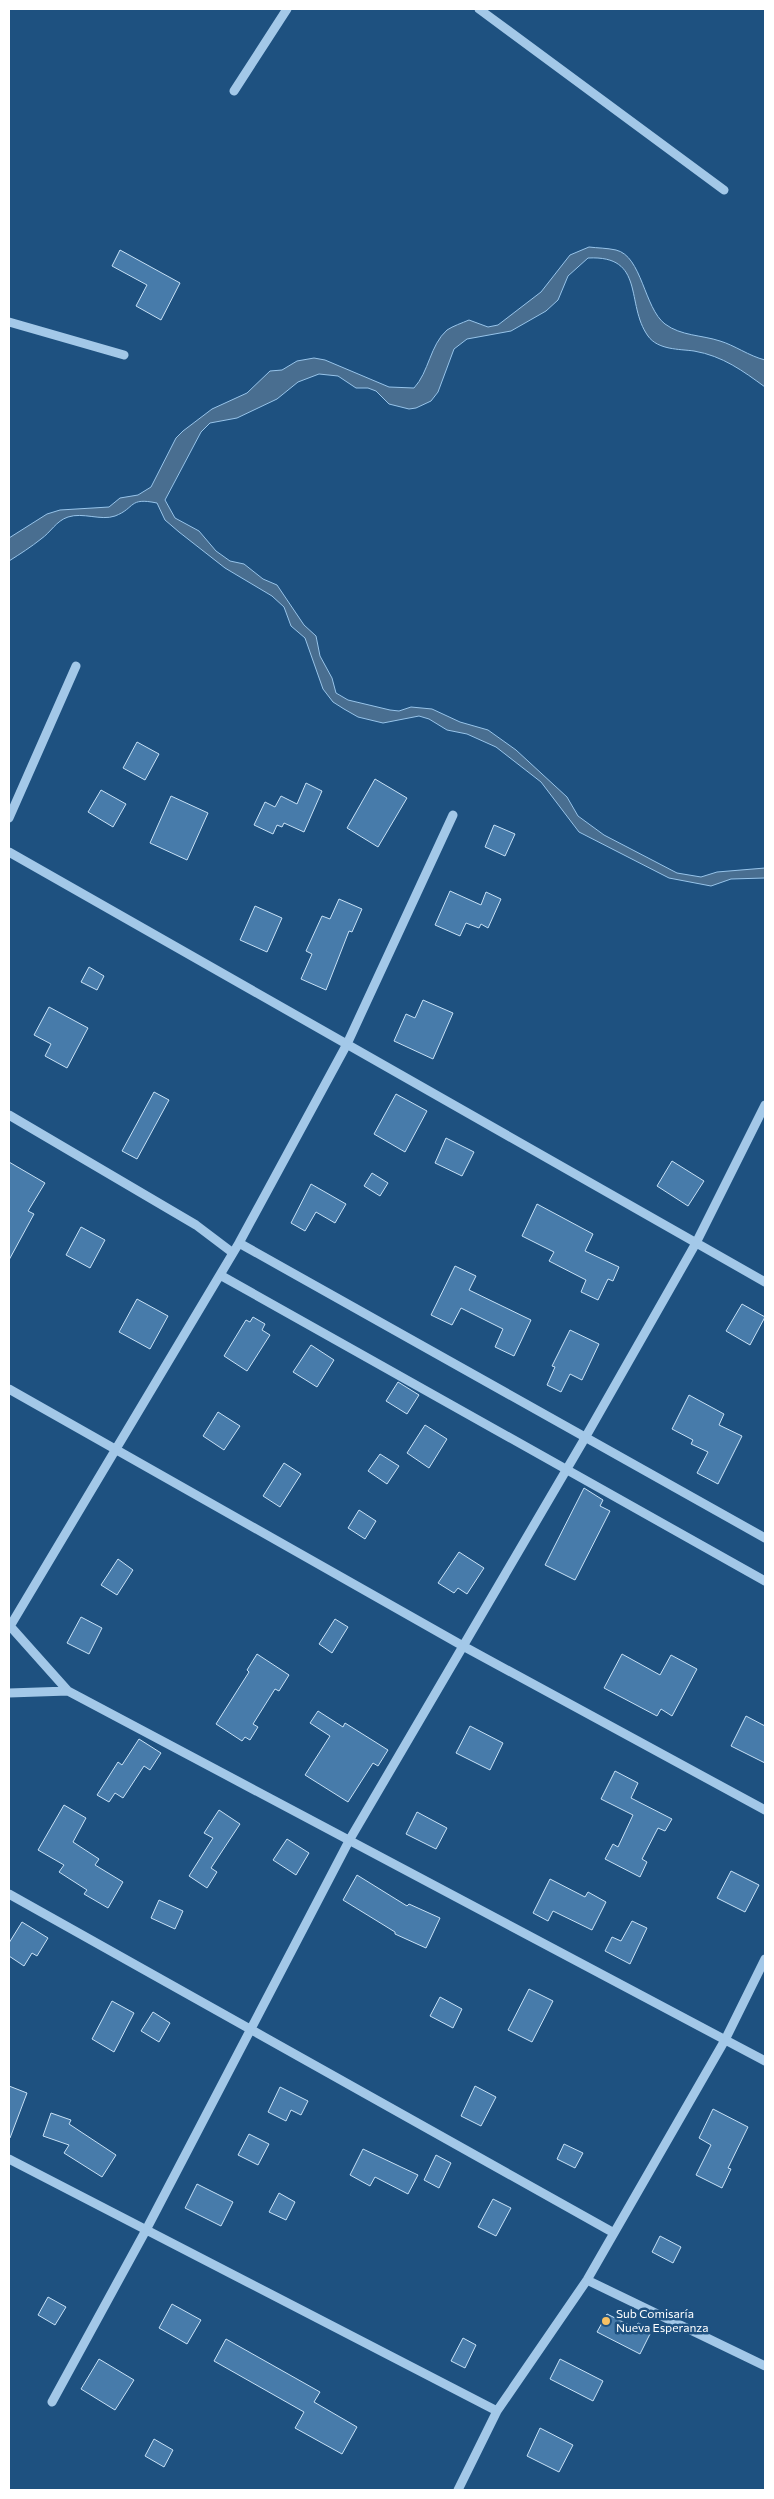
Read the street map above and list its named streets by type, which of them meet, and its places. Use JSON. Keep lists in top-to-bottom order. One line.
{"places":["Sub Comisaría Nueva Esperanza"]}
